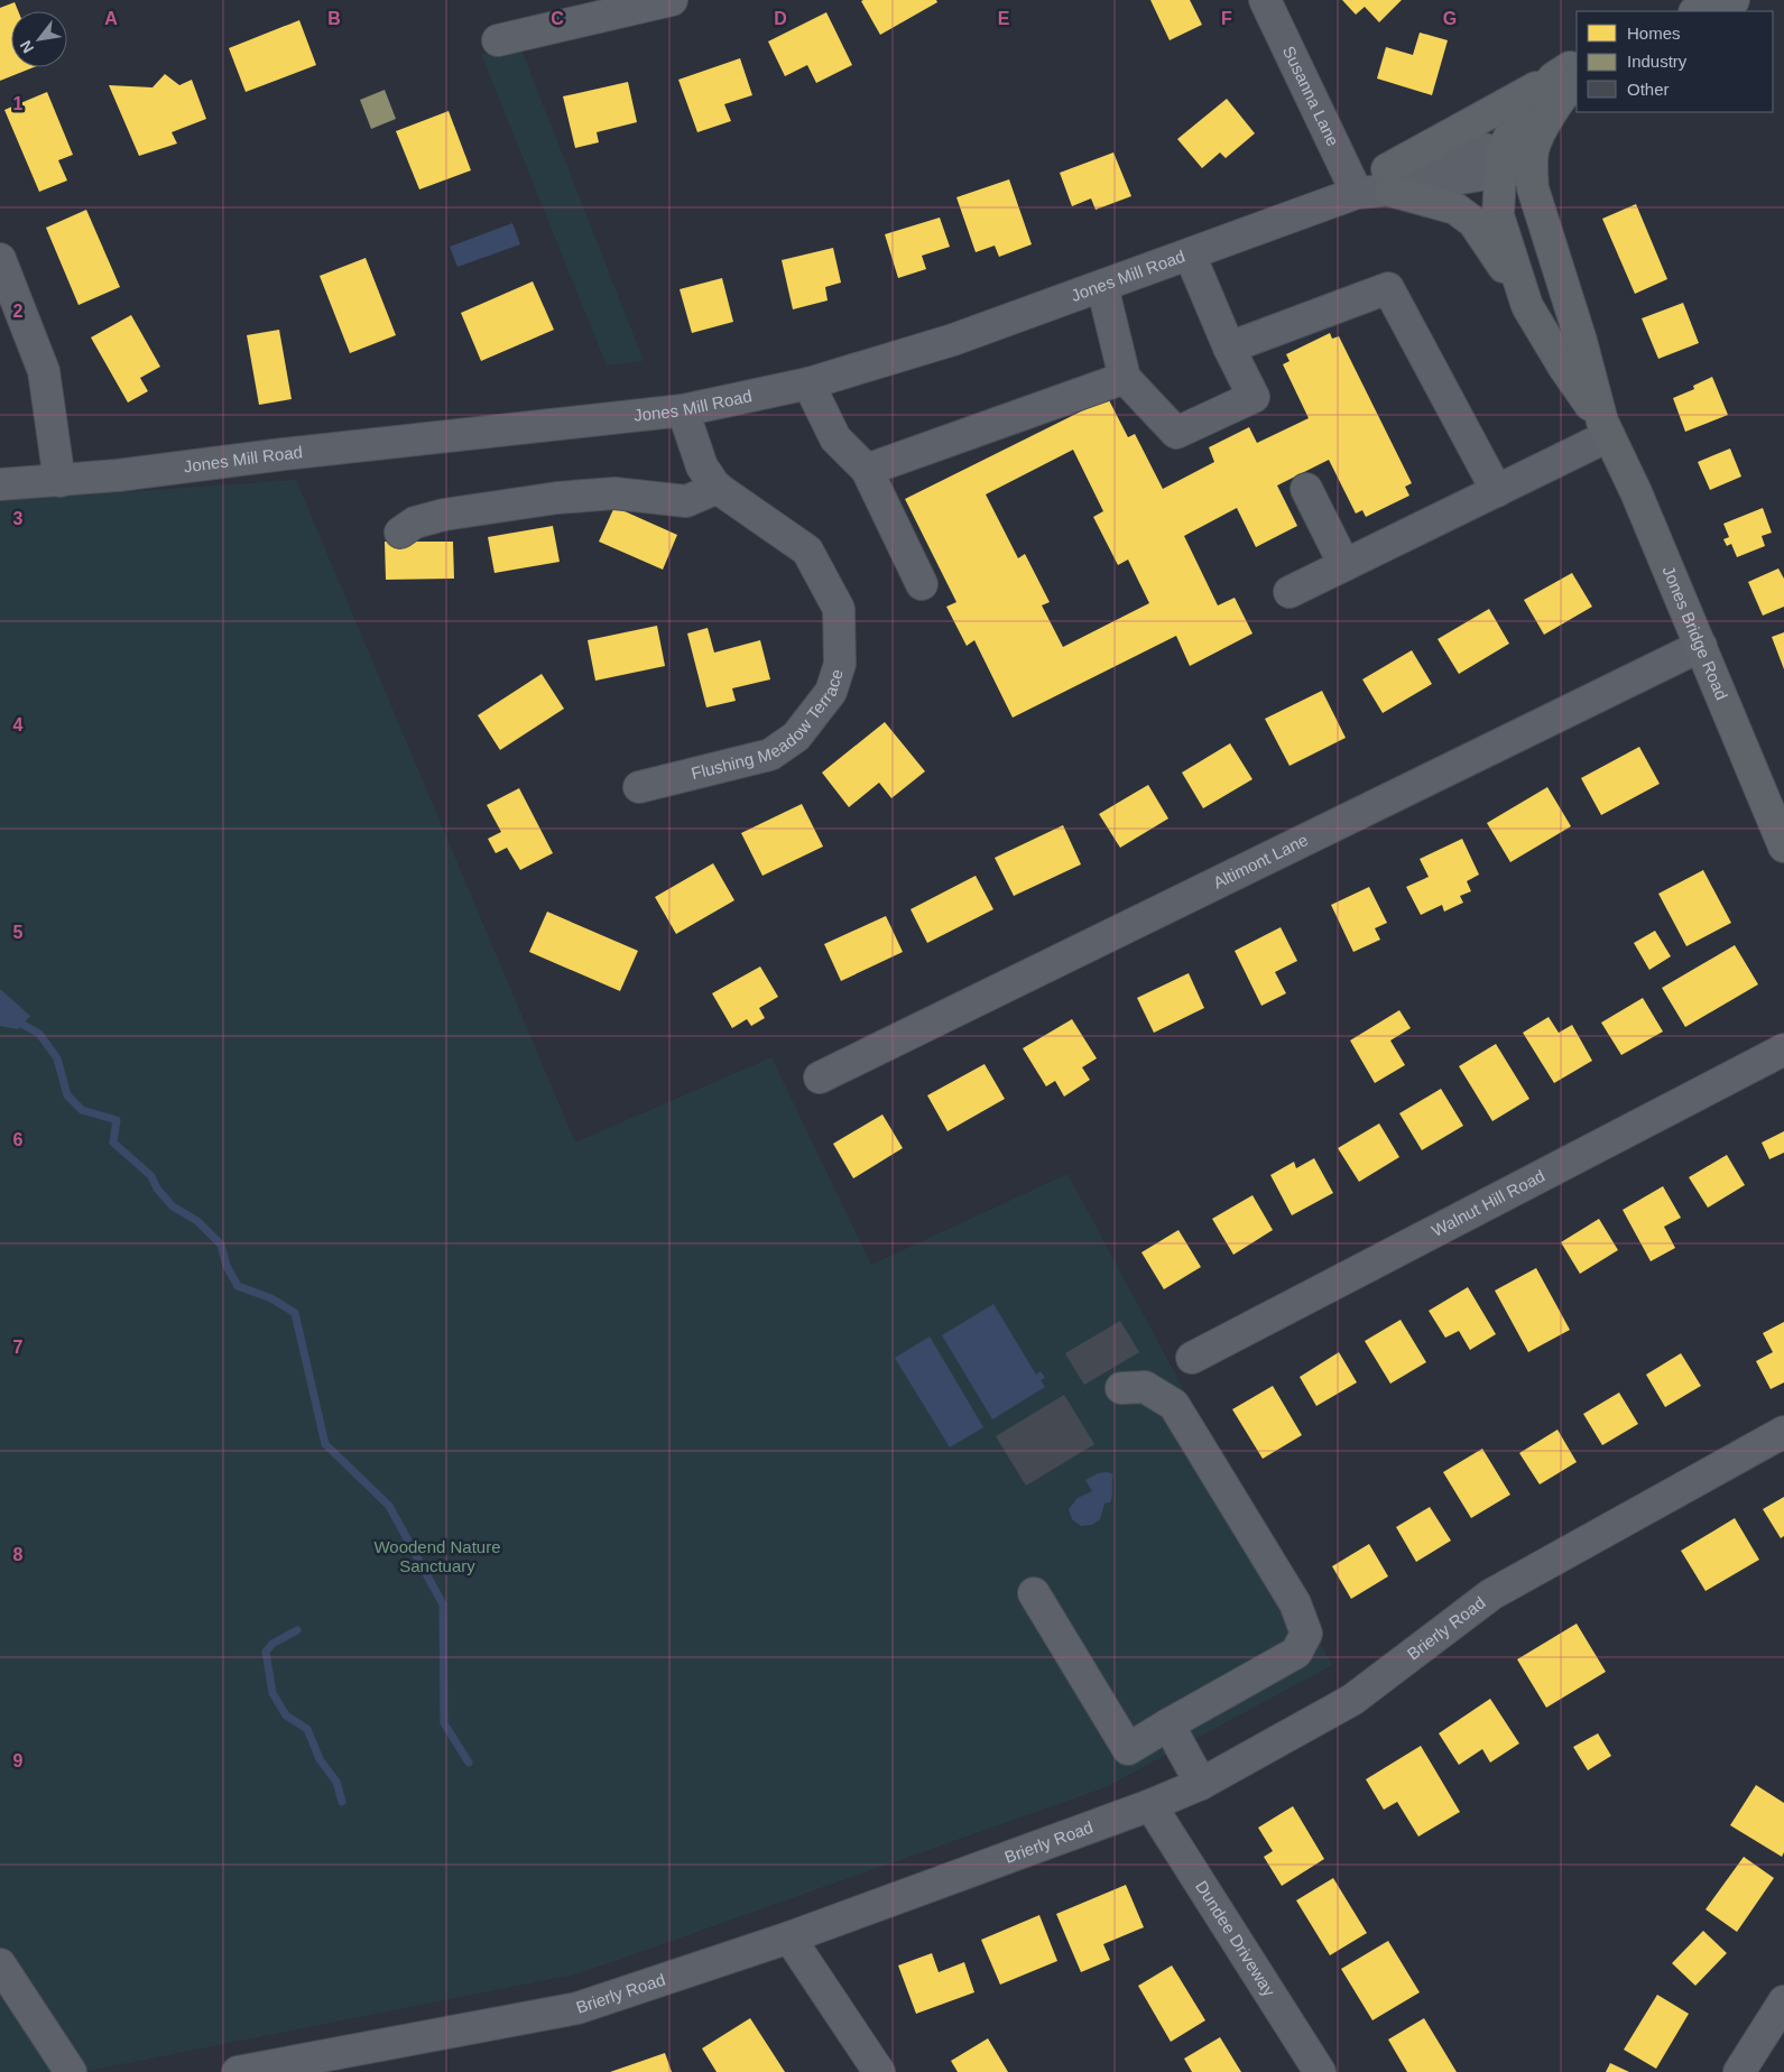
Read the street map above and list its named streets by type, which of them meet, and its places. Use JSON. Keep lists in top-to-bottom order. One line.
{"streets":{"main road":["Jones Bridge Road"],"street":["Susanna Lane","Jones Mill Road","Flushing Meadow Terrace","Altimont Lane","Walnut Hill Road","Brierly Road","Dundee Driveway"]},"crossings":[["Susanna Lane","Jones Mill Road"],["Jones Mill Road","Jones Bridge Road"],["Jones Mill Road","Flushing Meadow Terrace"],["Jones Bridge Road","Altimont Lane"],["Brierly Road","Dundee Driveway"]],"parks":["Woodend Nature Sanctuary"],"legend":["Homes","Industry","Other"],"north":"bottom left","grid":{"columns":["A","B","C","D","E","F","G"],"rows":["1","2","3","4","5","6","7","8","9"]}}
